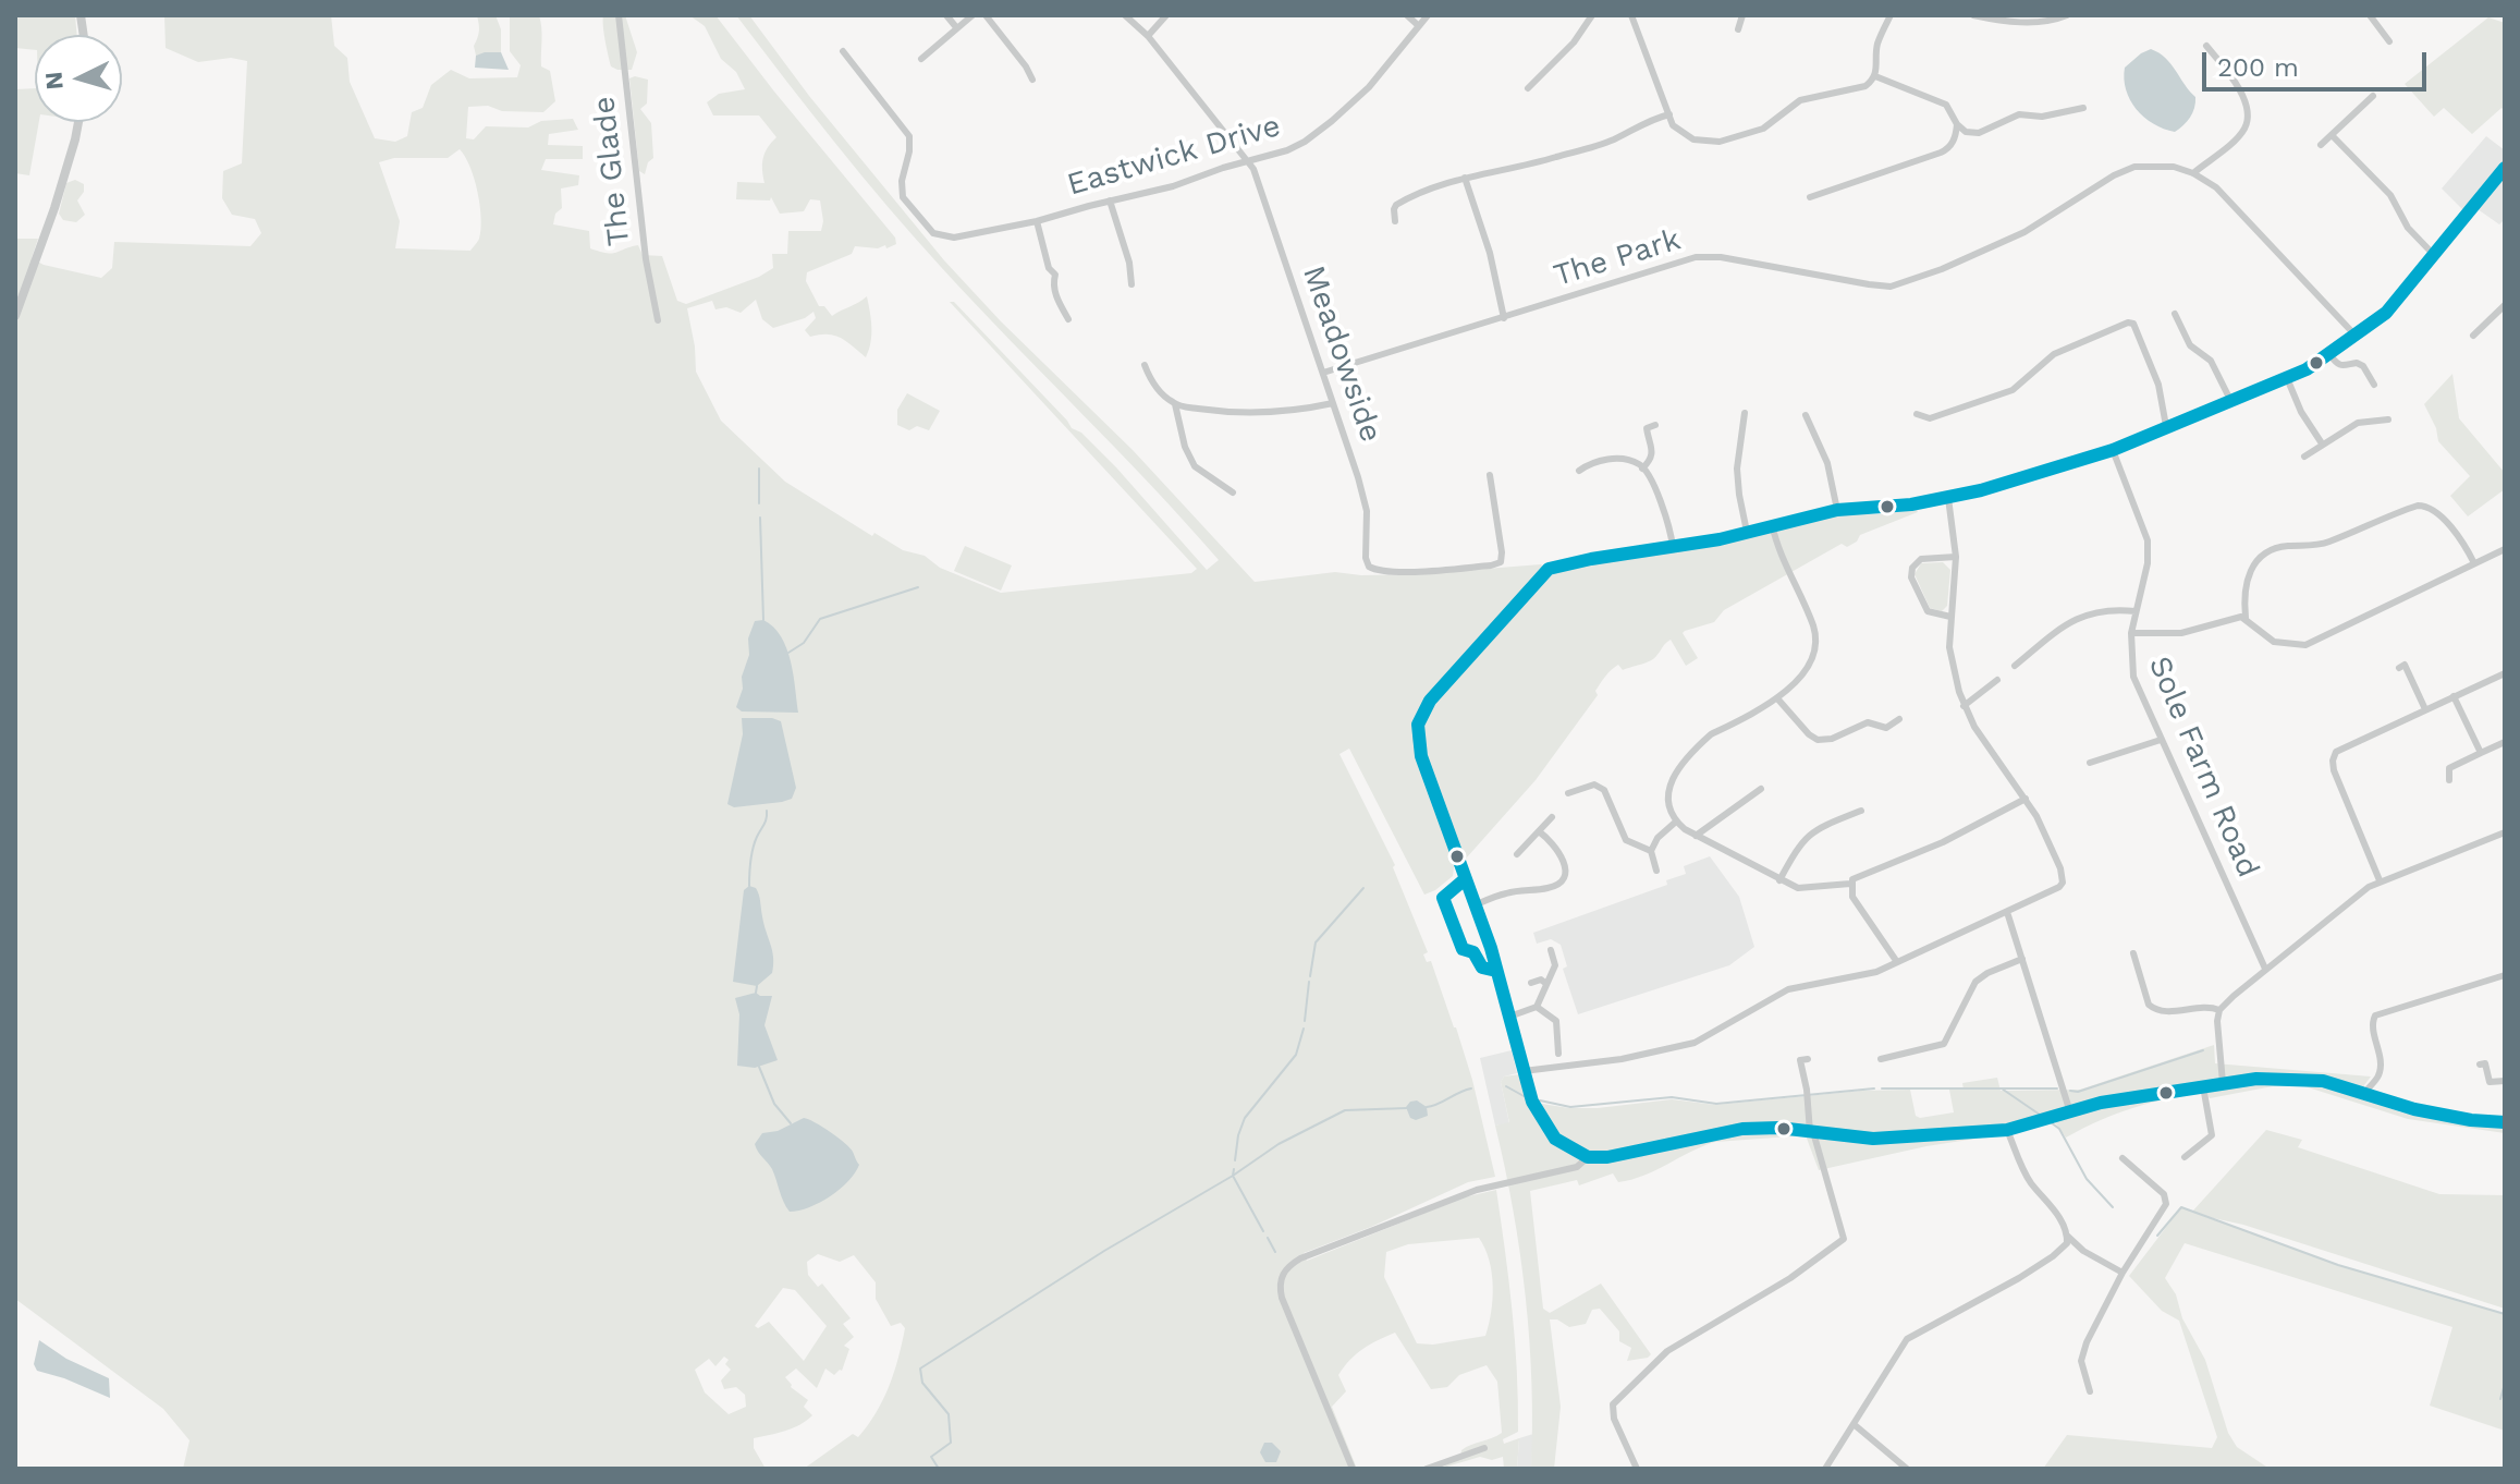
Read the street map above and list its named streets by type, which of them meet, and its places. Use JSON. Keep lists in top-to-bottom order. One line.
{"streets":{"street":["Eastwick Drive","The Glade","The Park","Meadowside","Sole Farm Road"]},"crossings":[["Eastwick Drive","Meadowside"],["The Park","Meadowside"]],"scale_bar":"200 m","north":"left"}
